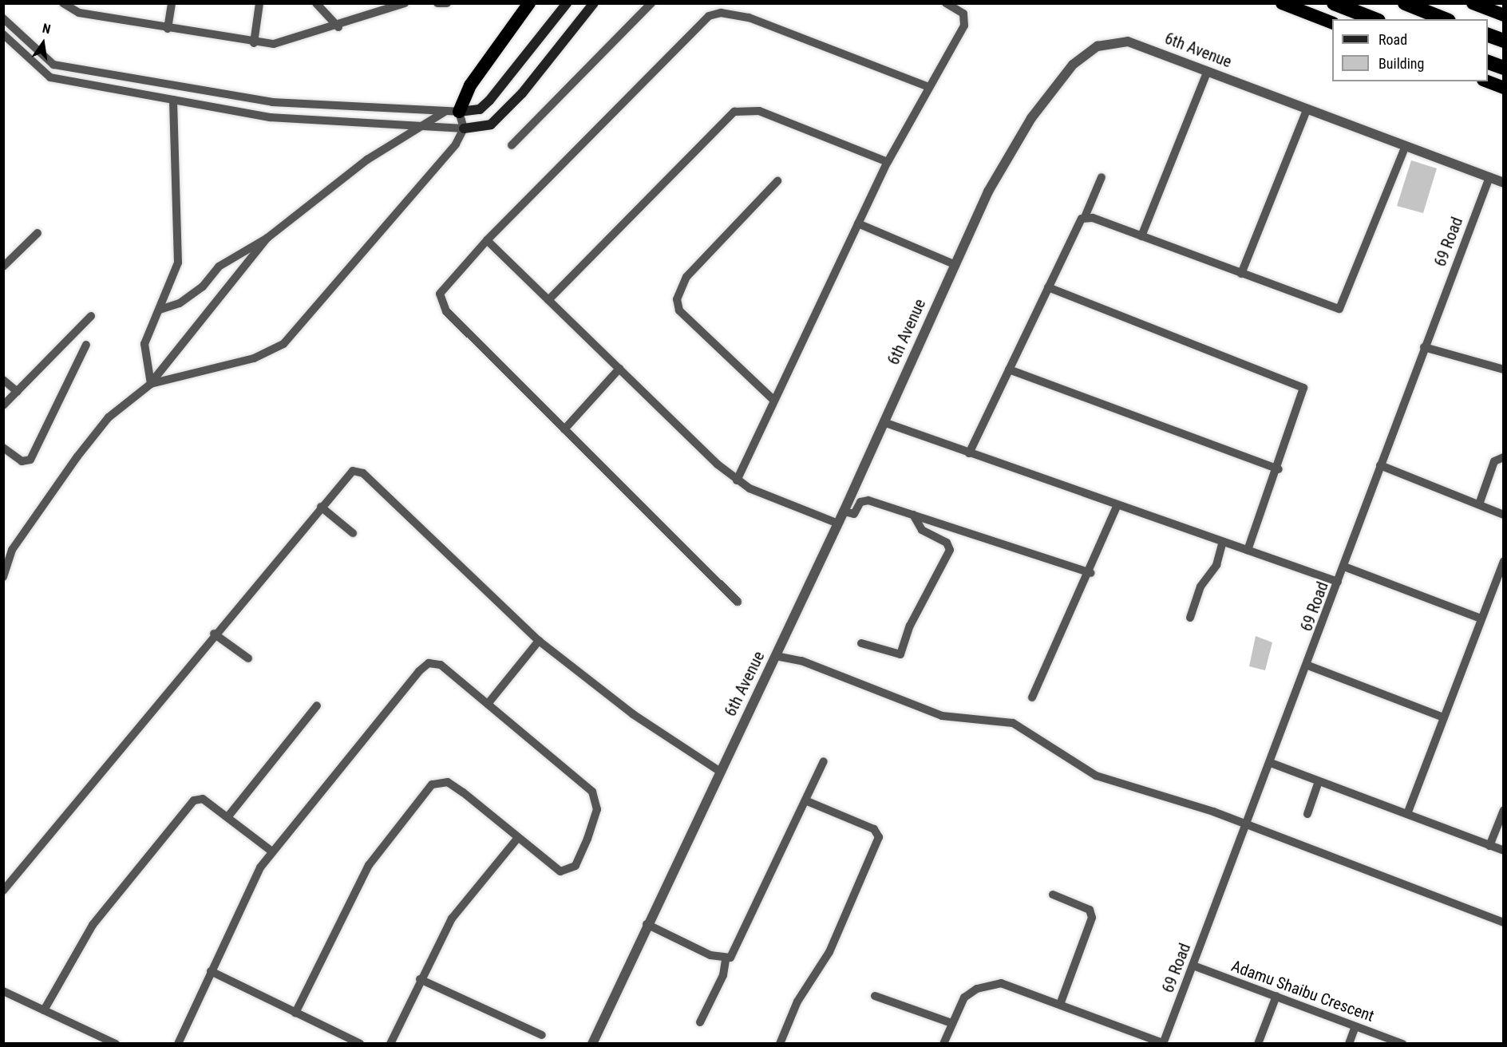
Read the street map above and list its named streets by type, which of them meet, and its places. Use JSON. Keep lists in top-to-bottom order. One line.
{"streets":{"street":["6th Avenue","69 Road","Adamu Shaibu Crescent"]},"crossings":[["6th Avenue","69 Road"],["69 Road","Adamu Shaibu Crescent"]],"legend":["Road","Building"],"north":"top"}
